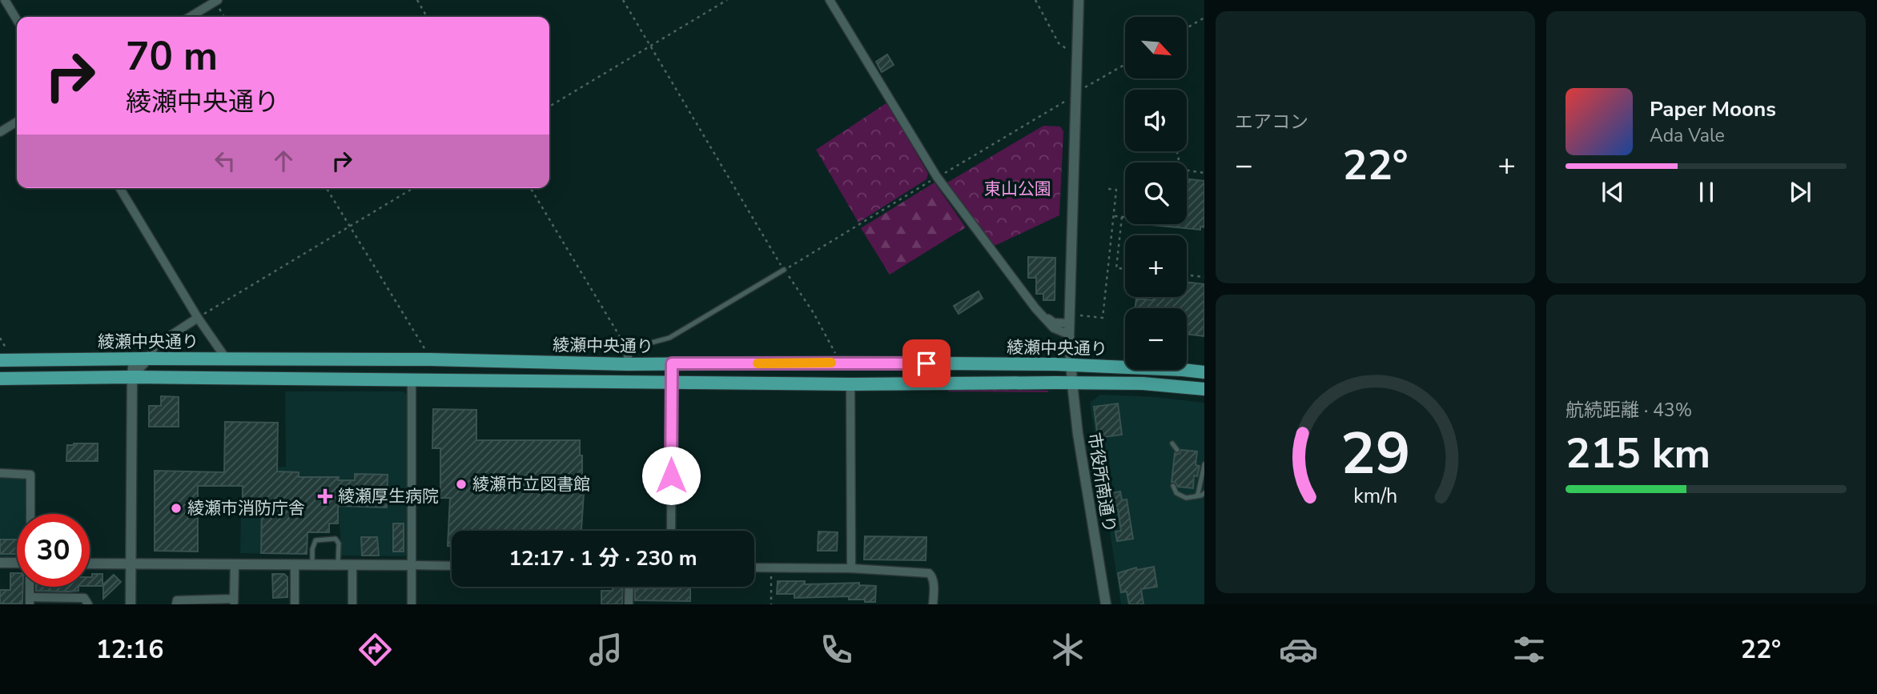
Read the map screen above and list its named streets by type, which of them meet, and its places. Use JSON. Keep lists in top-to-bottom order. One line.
{"streets":{"main road":["綾瀬中央通り"],"street":["市役所南通り"]},"crossings":[["綾瀬中央通り","市役所南通り"]],"parks":["東山公園"],"places":{"other":["綾瀬市立図書館","綾瀬市消防庁舎"],"health":["綾瀬厚生病院"]},"north":"bottom right","page":{"tile":["エアコン",["航続距離 · 43%","215 km"]],"map_buttons":["+","−"],"turn":["70 m","綾瀬中央通り"],"song":["Paper Moons","Ada Vale"],"heat":["−","22°","+"],"limit":"30","trip":"12:17 · 1 分 · 230 m","tabs":["12:16","22°"],"gauge":["29","km/h"]}}
